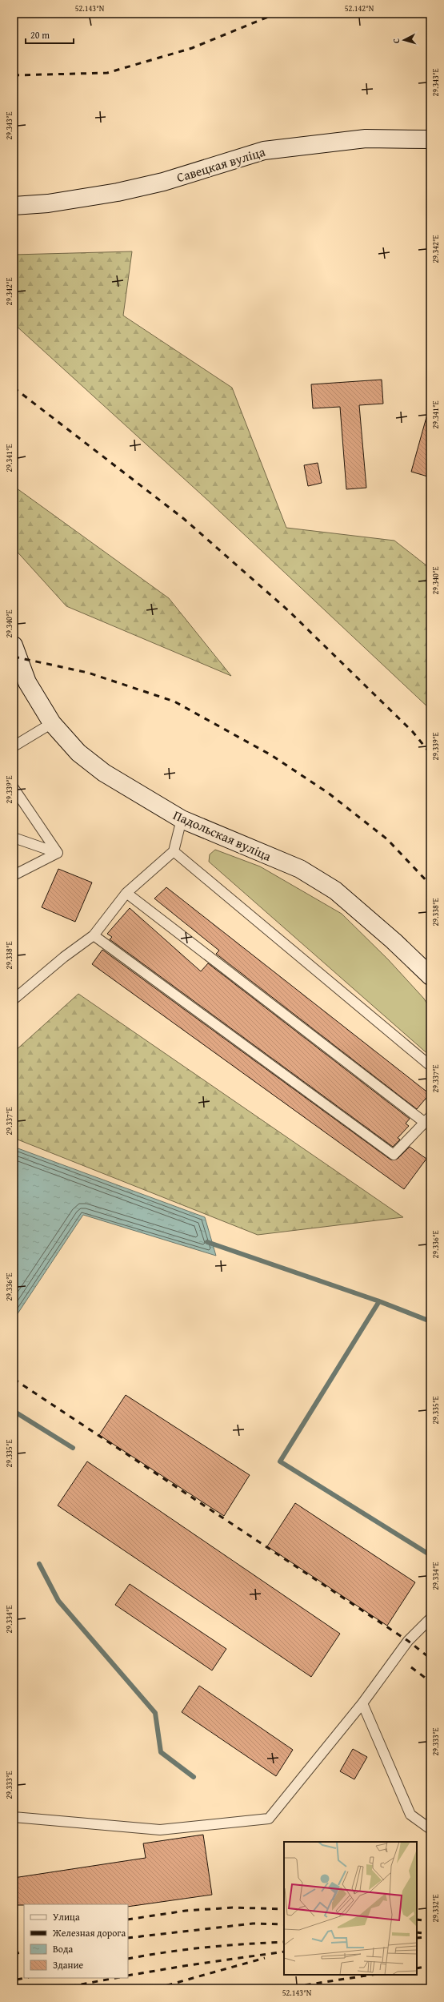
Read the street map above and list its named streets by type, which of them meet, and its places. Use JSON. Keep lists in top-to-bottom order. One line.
{"streets":{"main road":["Савецкая вуліца","Падольская вуліца"]},"legend":["Улица","Железная дорога","Вода","Здание"],"scale_bar":"20 m","north":"left","coordinates":["52.143°N","52.142°N","29.343°E","29.342°E","29.341°E","29.340°E","29.339°E","29.338°E","29.337°E","29.336°E","29.335°E","29.334°E","29.333°E","29.332°E"]}
